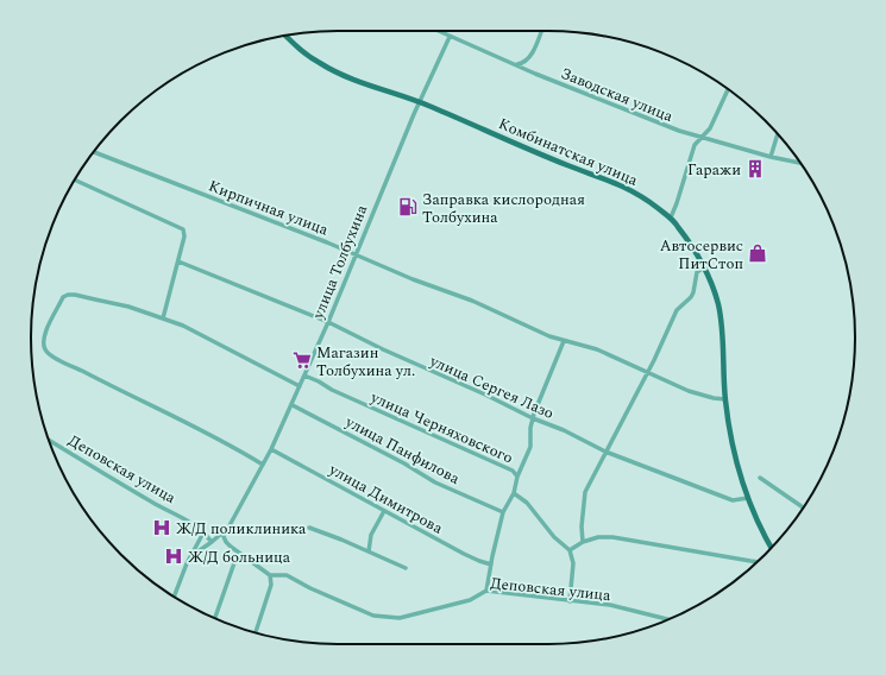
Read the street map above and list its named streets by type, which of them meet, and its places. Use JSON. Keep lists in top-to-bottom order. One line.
{"streets":{"main road":["Комбинатская улица"],"street":["Заводская улица","Кирпичная улица","улица Толбухина","улица Сергея Лазо","улица Черняховского","улица Панфилова","Деповская улица","улица Димитрова"]},"crossings":[["Заводская улица","улица Толбухина"],["Комбинатская улица","улица Толбухина"],["Комбинатская улица","улица Сергея Лазо"],["Кирпичная улица","улица Толбухина"],["улица Толбухина","улица Сергея Лазо"],["улица Толбухина","улица Черняховского"],["улица Толбухина","улица Панфилова"],["улица Толбухина","Деповская улица"],["улица Толбухина","улица Димитрова"]],"places":{"building":["Гаражи"],"fuel station":["Заправка кислородная Толбухина"],"shop":["Автосервис ПитСтоп"],"supermarket":["Магазин Толбухина ул."],"hospital":["Ж/Д поликлиника","Ж/Д больница"]}}
